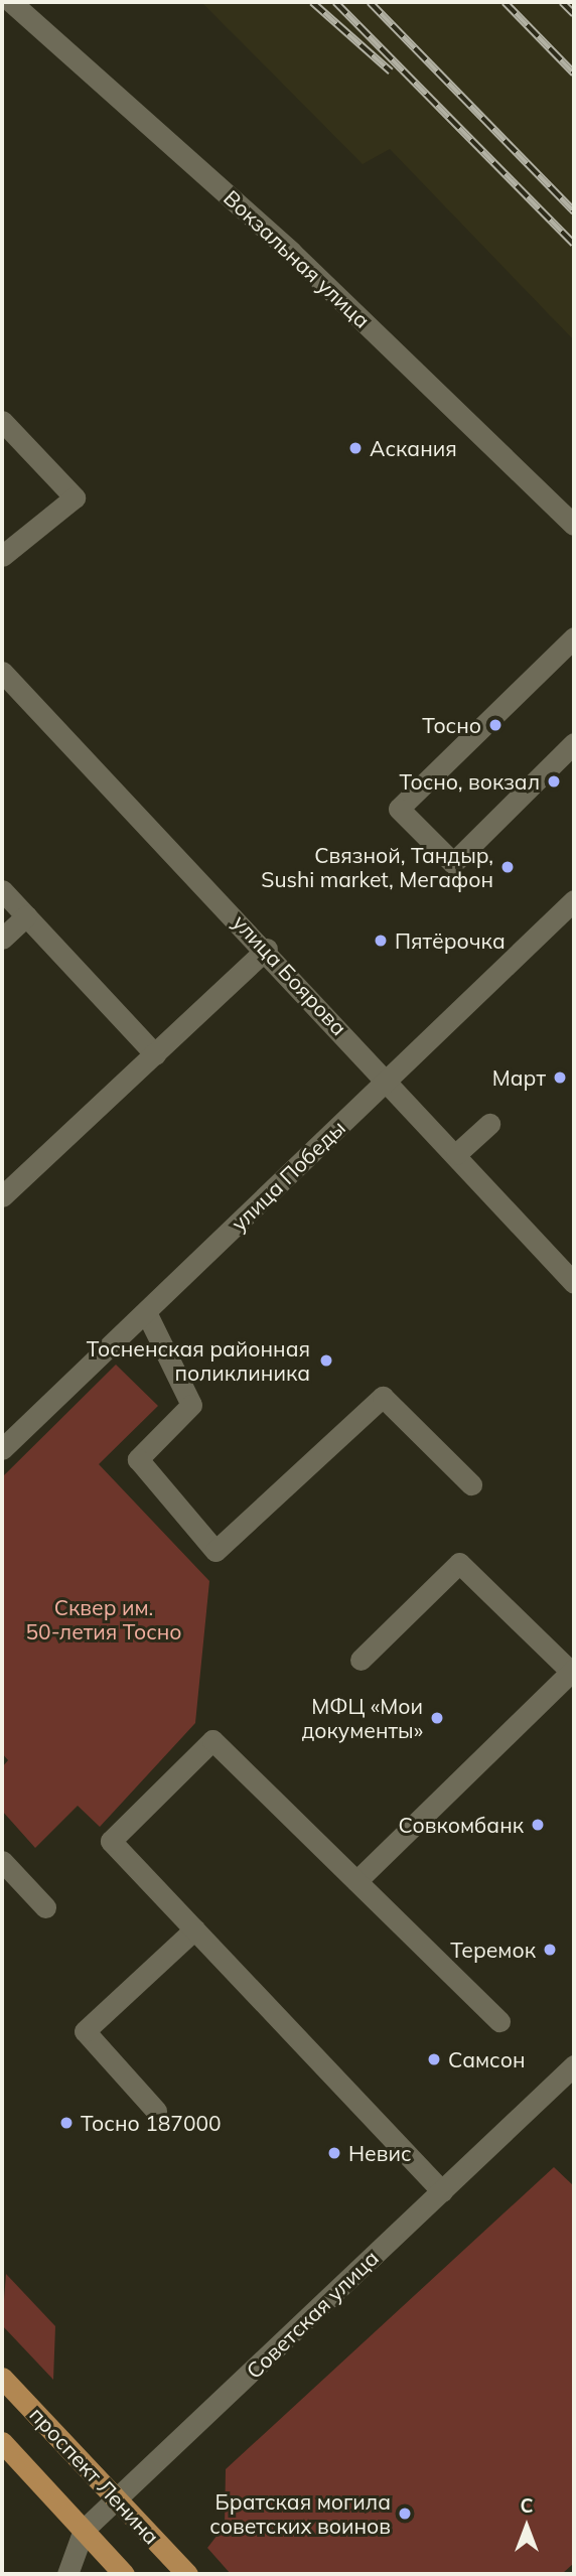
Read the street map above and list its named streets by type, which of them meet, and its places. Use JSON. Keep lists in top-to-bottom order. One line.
{"streets":{"main road":["проспект Ленина"],"street":["Вокзальная улица","улица Боярова","улица Победы","Советская улица"]},"crossings":[["улица Боярова","улица Победы"],["Советская улица","проспект Ленина"]],"parks":["Сквер им. 50-летия Тосно"],"places":["Аскания","Тосно","Тосно, вокзал","Связной, Тандыр, Sushi market, Мегафон","Пятёрочка","Март","Тосненская районная поликлиника","МФЦ «Мои документы»","Совкомбанк","Теремок","Самсон","Тосно 187000","Невис","Братская могила советских воинов"],"north":"top"}
